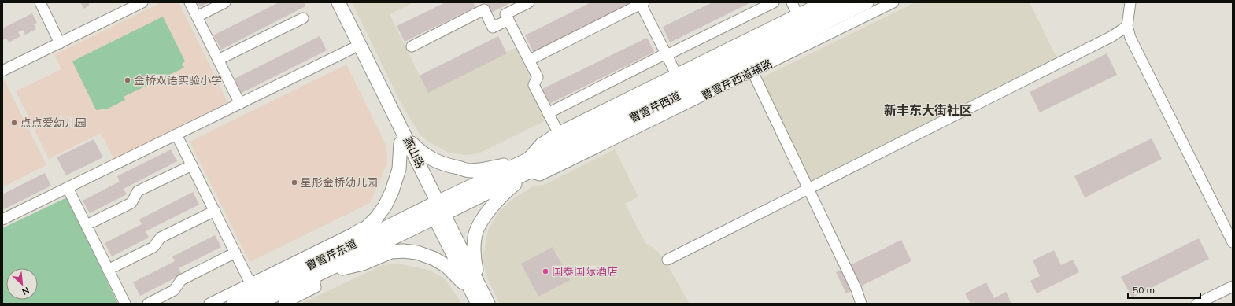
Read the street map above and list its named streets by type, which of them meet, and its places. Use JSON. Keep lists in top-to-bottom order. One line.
{"streets":{"main road":["曹雪芹西道","燕山路","曹雪芹东道"],"street":["曹雪芹西道辅路"]},"crossings":[["曹雪芹西道辅路","曹雪芹西道"],["曹雪芹西道","燕山路"],["曹雪芹西道","曹雪芹东道"],["燕山路","曹雪芹东道"]],"districts":["新丰东大街社区"],"places":["金桥双语实验小学","点点爱幼儿园","星彤金桥幼儿园","国泰国际酒店"],"scale_bar":"50 m","north":"bottom right"}
